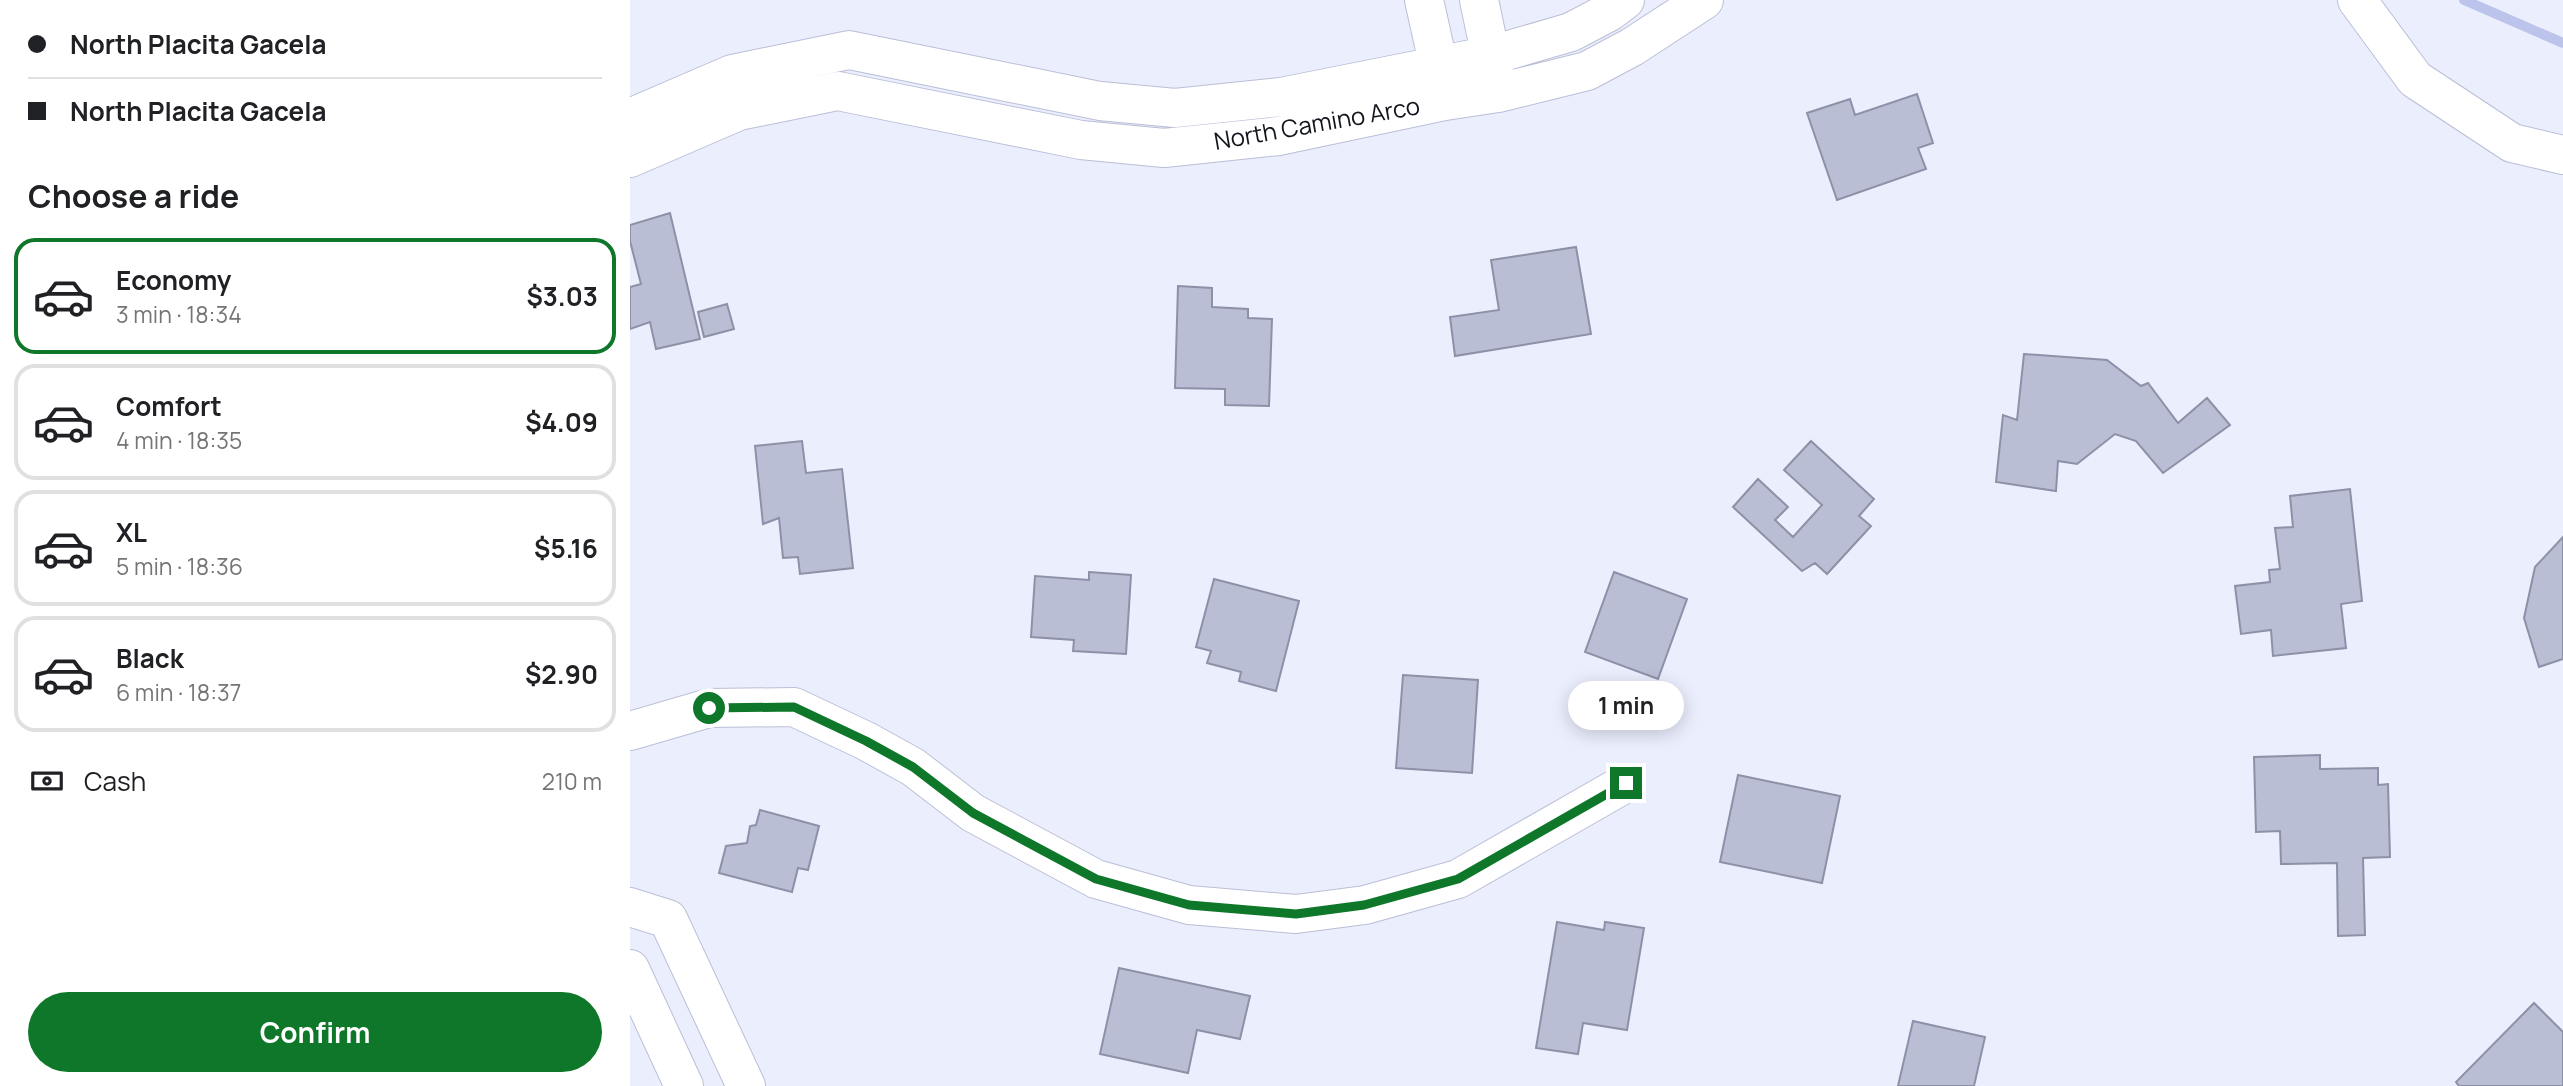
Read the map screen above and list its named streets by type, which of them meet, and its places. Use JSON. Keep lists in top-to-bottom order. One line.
{"streets":{"street":["North Camino Arco"]},"page":{"banner":["North Placita Gacela","North Placita Gacela"],"heading":"Choose a ride","list":[{"name":"Economy","note":"3 min · 18:34","value":"$3.03"},{"name":"Comfort","note":"4 min · 18:35","value":"$4.09"},{"name":"XL","note":"5 min · 18:36","value":"$5.16"},{"name":"Black","note":"6 min · 18:37","value":"$2.90"}],"bubble":"1 min","pay":["Cash","210 m"],"buttons":"Confirm"}}
